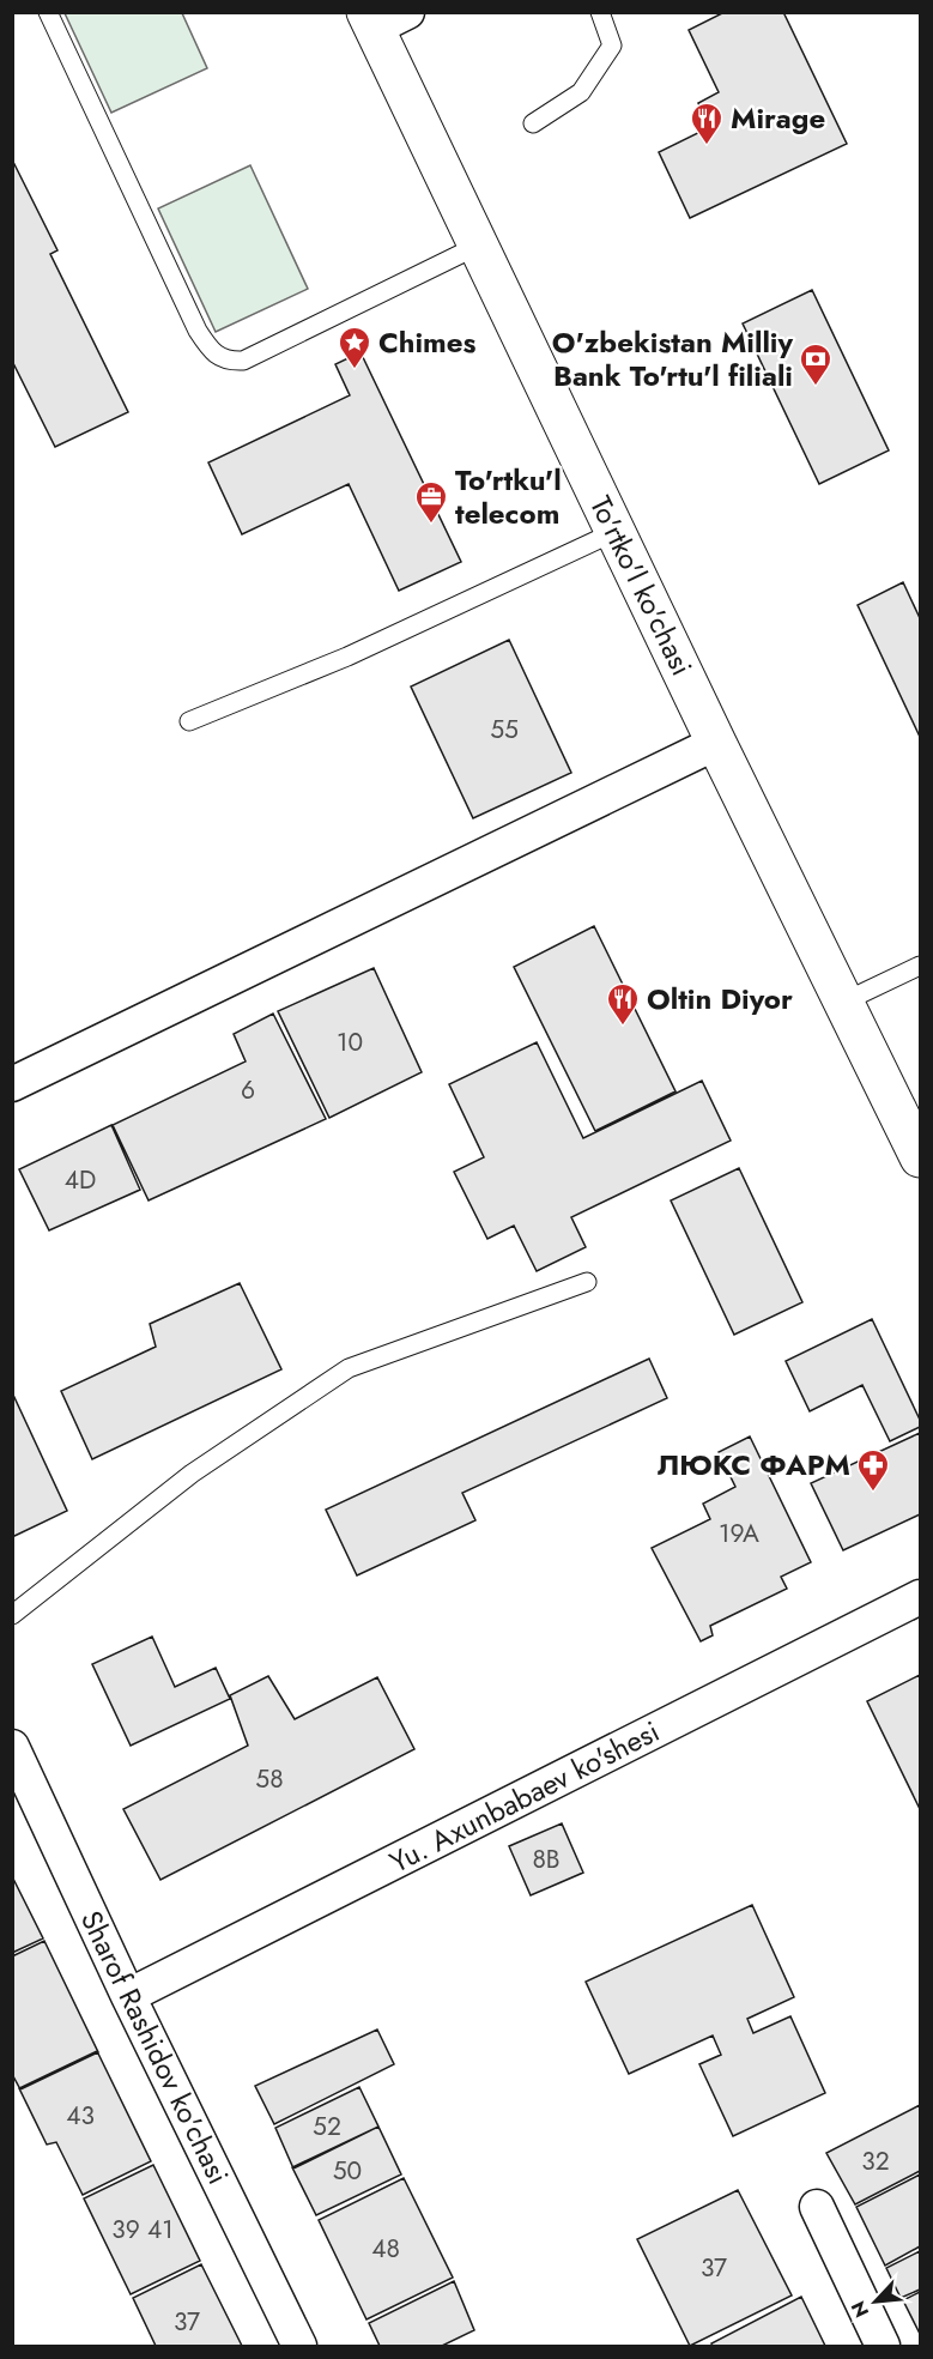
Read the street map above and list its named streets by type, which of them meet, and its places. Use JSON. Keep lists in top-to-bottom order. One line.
{"streets":{"street":["To'rtko'l ko'chasi","Yu. Axunbabaev ko'shesi","Sharof Rashidov ko'chasi"]},"crossings":[["Yu. Axunbabaev ko'shesi","Sharof Rashidov ko'chasi"]],"places":{"restaurant":["Mirage","Oltin Diyor"],"place":["Chimes"],"bank":["O'zbekistan Milliy Bank To'rtu'l filiali"],"office":["To'rtku'l telecom"],"pharmacy":["ЛЮКС ФАРМ"]},"house_numbers":["55","10","6","4D","19A","58","8B","43","52","32","50","39 41","48","37","37"],"north":"bottom left"}
